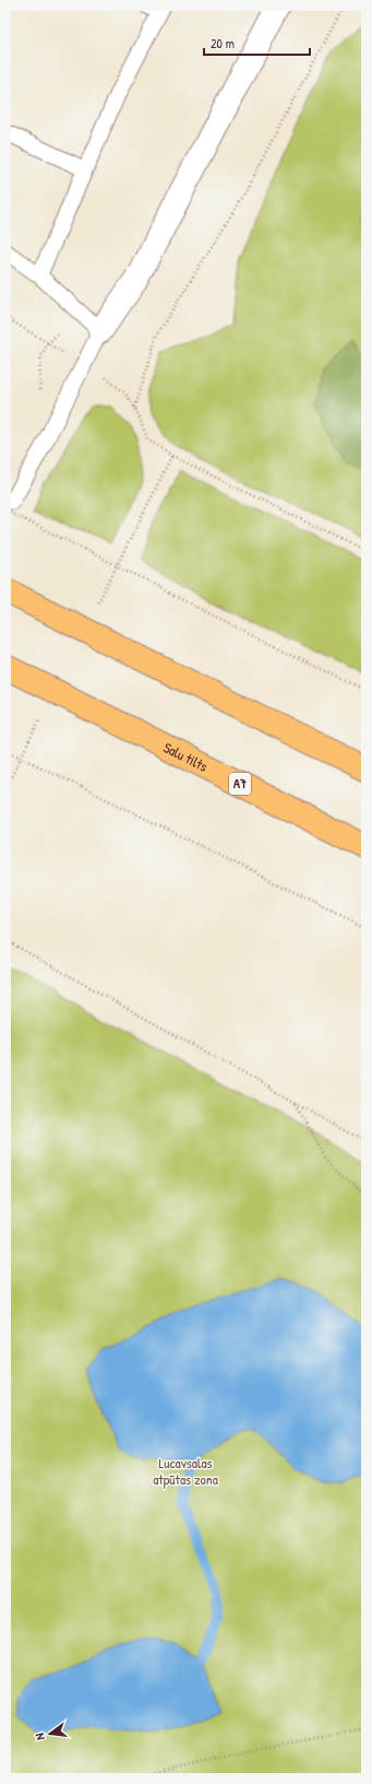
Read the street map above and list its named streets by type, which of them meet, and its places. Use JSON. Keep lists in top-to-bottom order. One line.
{"streets":{"highway":["Salu tilts","A7"]},"parks":["Lucavsalas atpūtas zona"],"scale_bar":"20 m","north":"left"}
